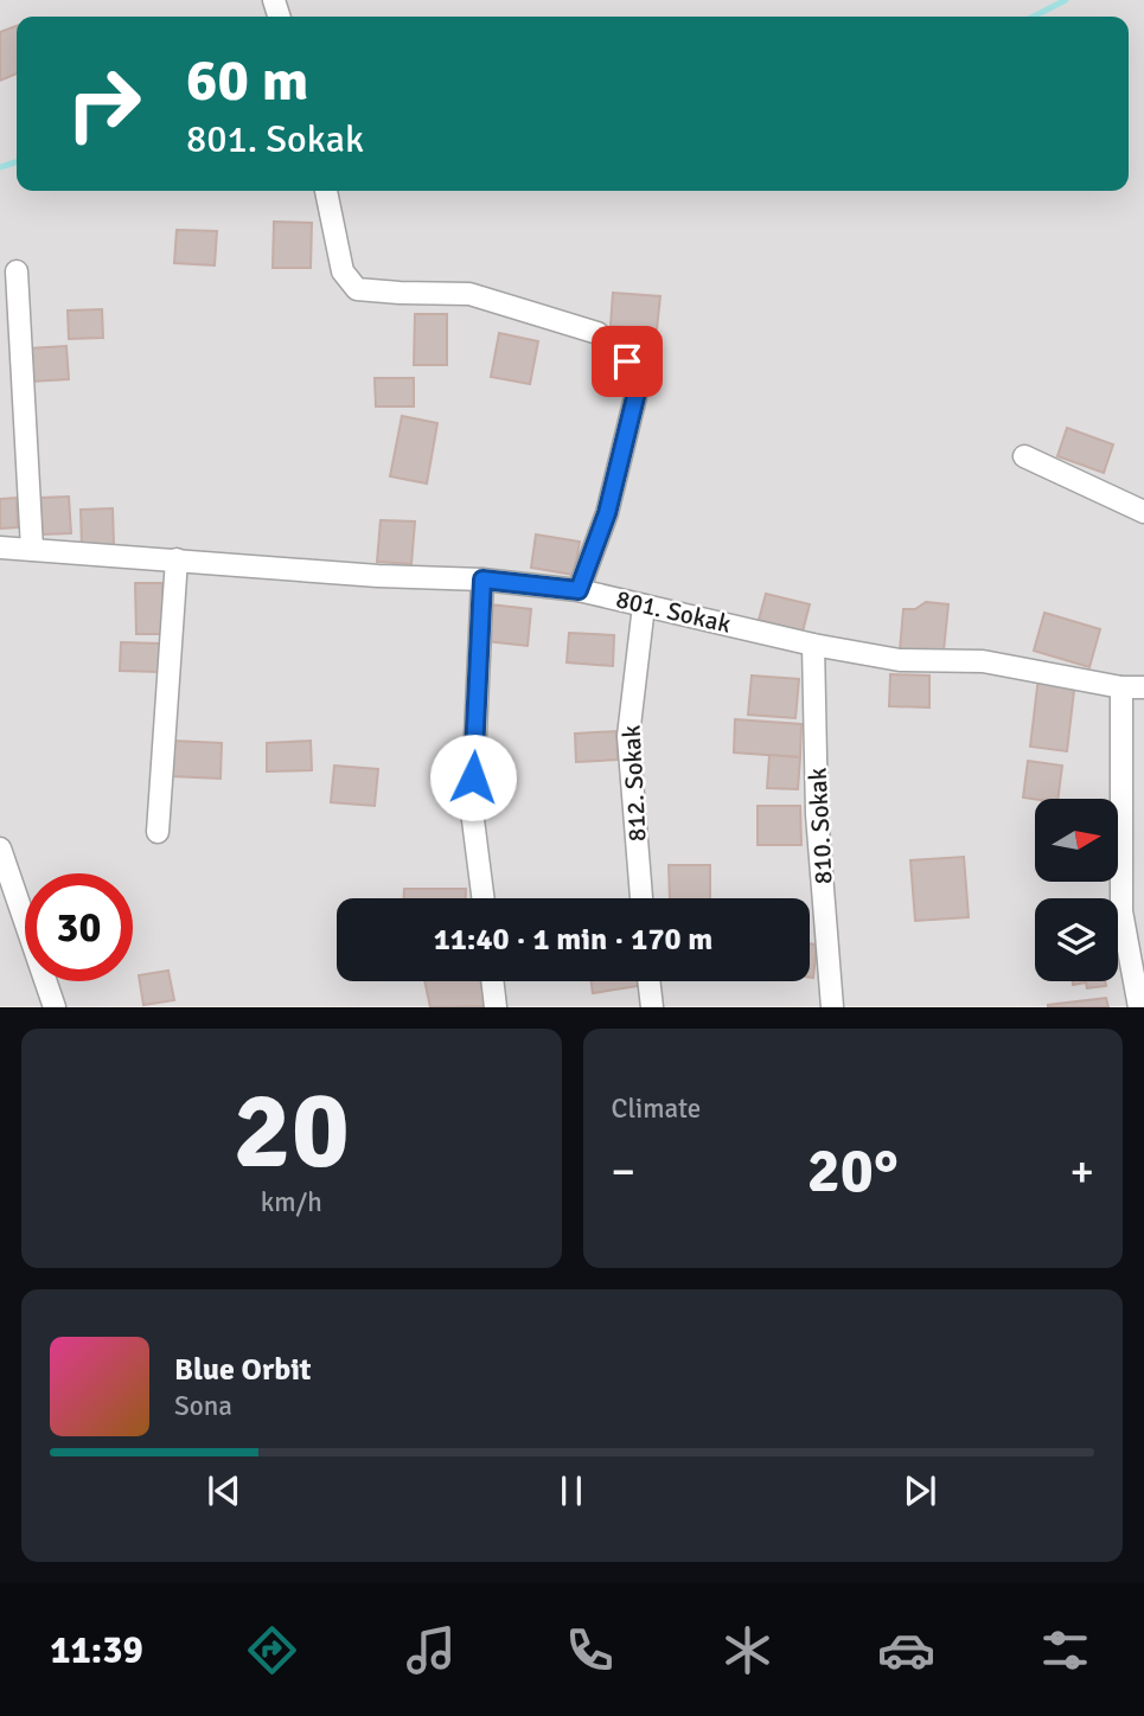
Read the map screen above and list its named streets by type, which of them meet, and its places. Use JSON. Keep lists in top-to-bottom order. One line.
{"streets":{"street":["801. Sokak","812. Sokak","810. Sokak"]},"crossings":[["801. Sokak","812. Sokak"],["801. Sokak","810. Sokak"]],"north":"right","page":{"turn":["60 m","801. Sokak"],"limit":"30","trip":"11:40 · 1 min · 170 m","tile":[["20","km/h"],"Climate"],"heat":["−","20°","+"],"song":["Blue Orbit","Sona"],"tabs":"11:39"}}
